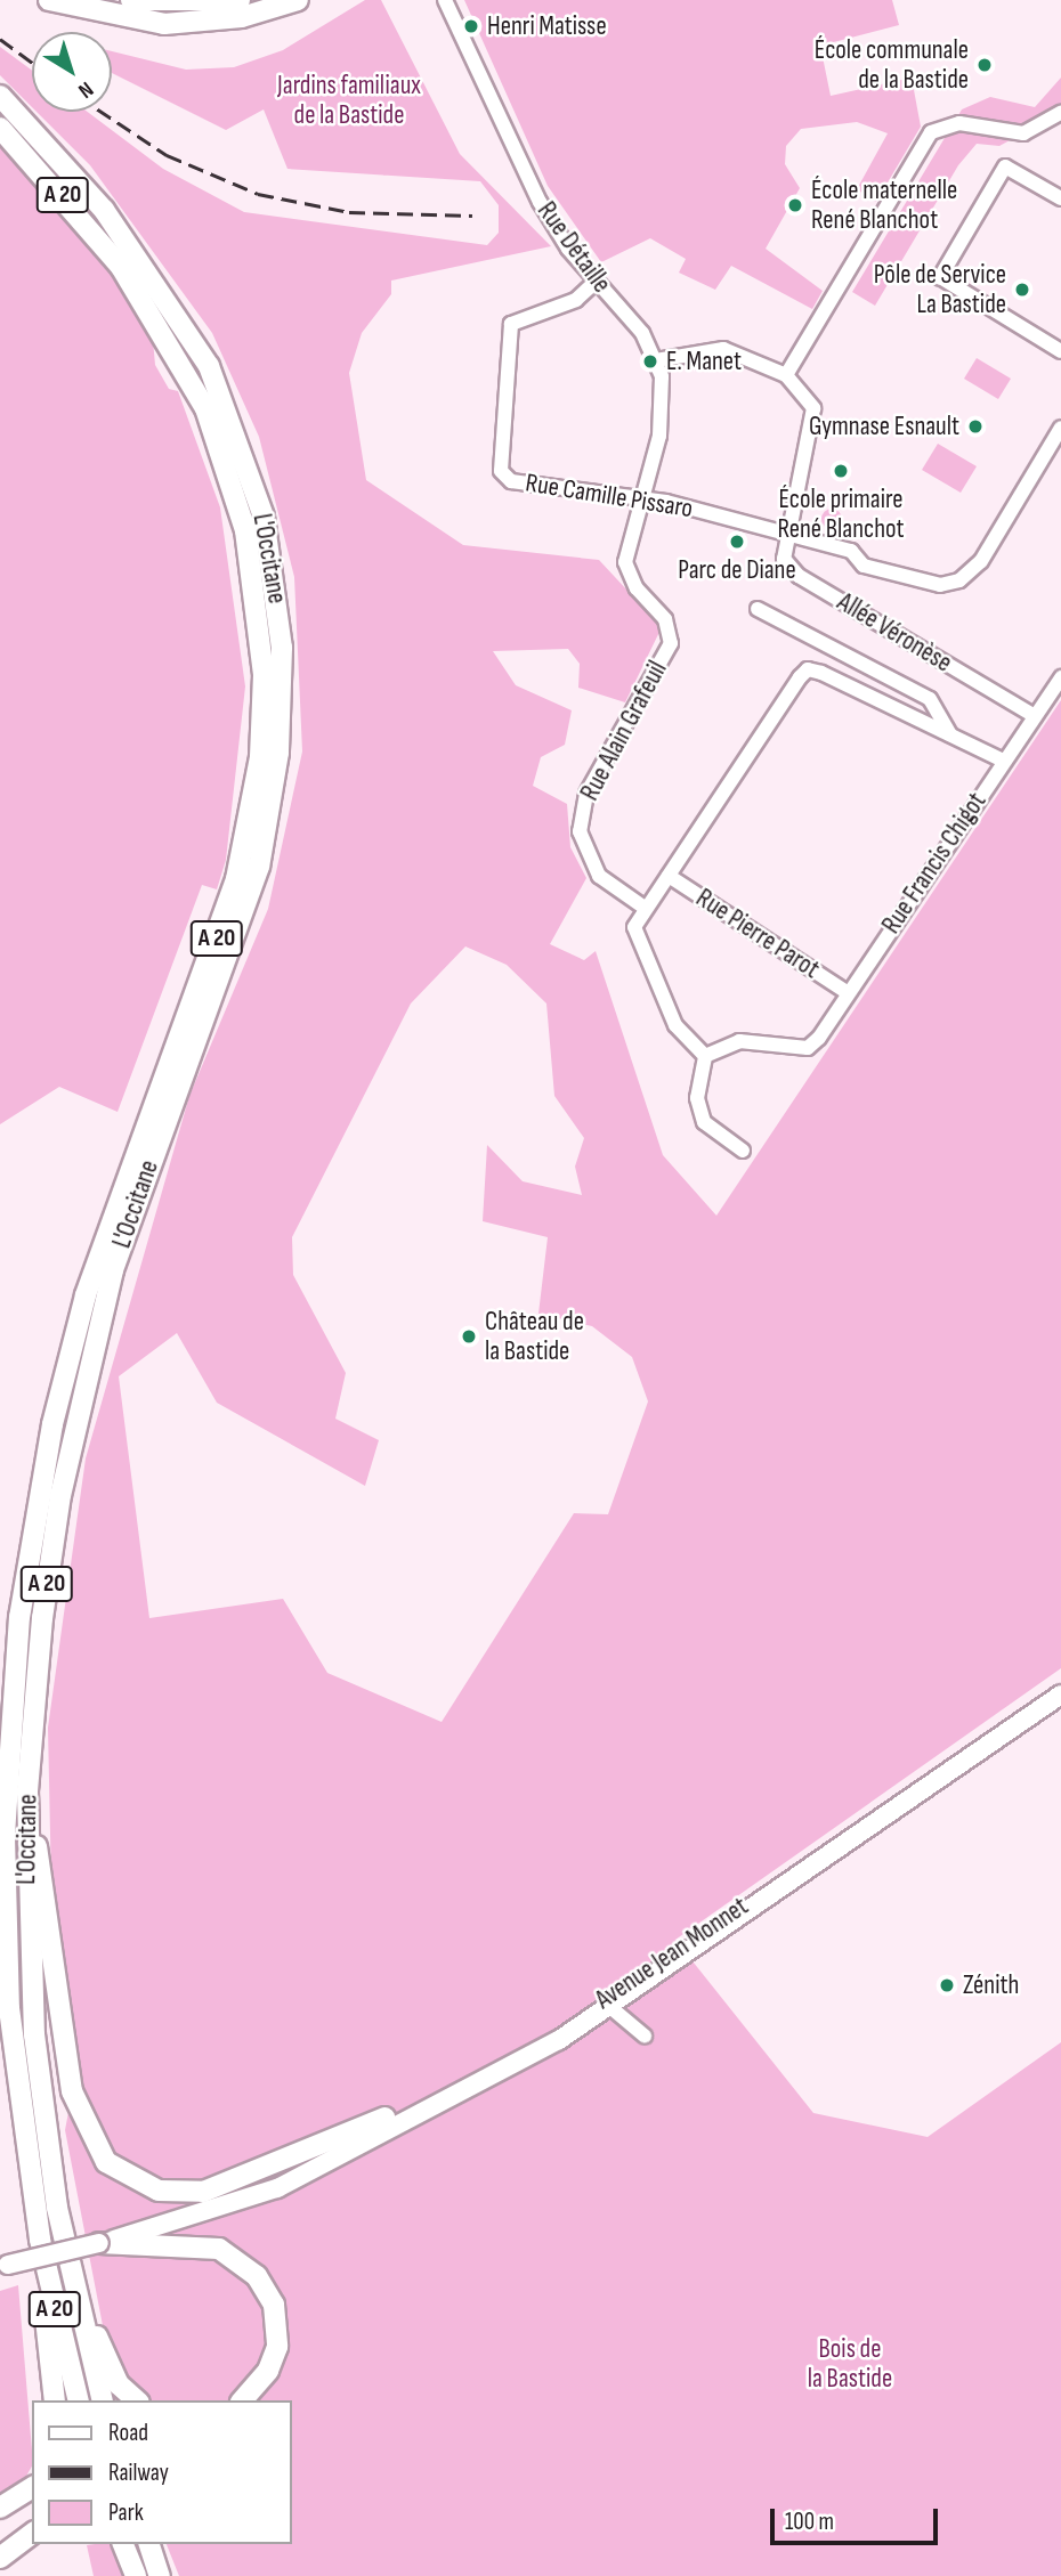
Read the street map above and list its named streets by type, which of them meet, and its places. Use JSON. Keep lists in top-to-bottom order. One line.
{"streets":{"highway":["A 20","L'Occitane"],"main road":["Avenue Jean Monnet"],"street":["Rue Détaille","Rue Camille Pissaro","Allée Véronèse","Rue Alain Grafeuil","Rue Francis Chigot","Rue Pierre Parot"]},"crossings":[["Rue Détaille","Rue Camille Pissaro"],["Rue Détaille","Rue Alain Grafeuil"],["Rue Camille Pissaro","Allée Véronèse"],["Rue Camille Pissaro","Rue Alain Grafeuil"],["Allée Véronèse","Rue Francis Chigot"],["Rue Francis Chigot","Rue Pierre Parot"]],"parks":["Jardins familiaux de la Bastide","Bois de la Bastide"],"places":["Henri Matisse","École communale de la Bastide","École maternelle René Blanchot","Pôle de Service La Bastide","E. Manet","Gymnase Esnault","École primaire René Blanchot","Parc de Diane","Château de la Bastide","Zénith"],"legend":["Road","Railway","Park"],"scale_bar":"100 m","north":"bottom right"}
